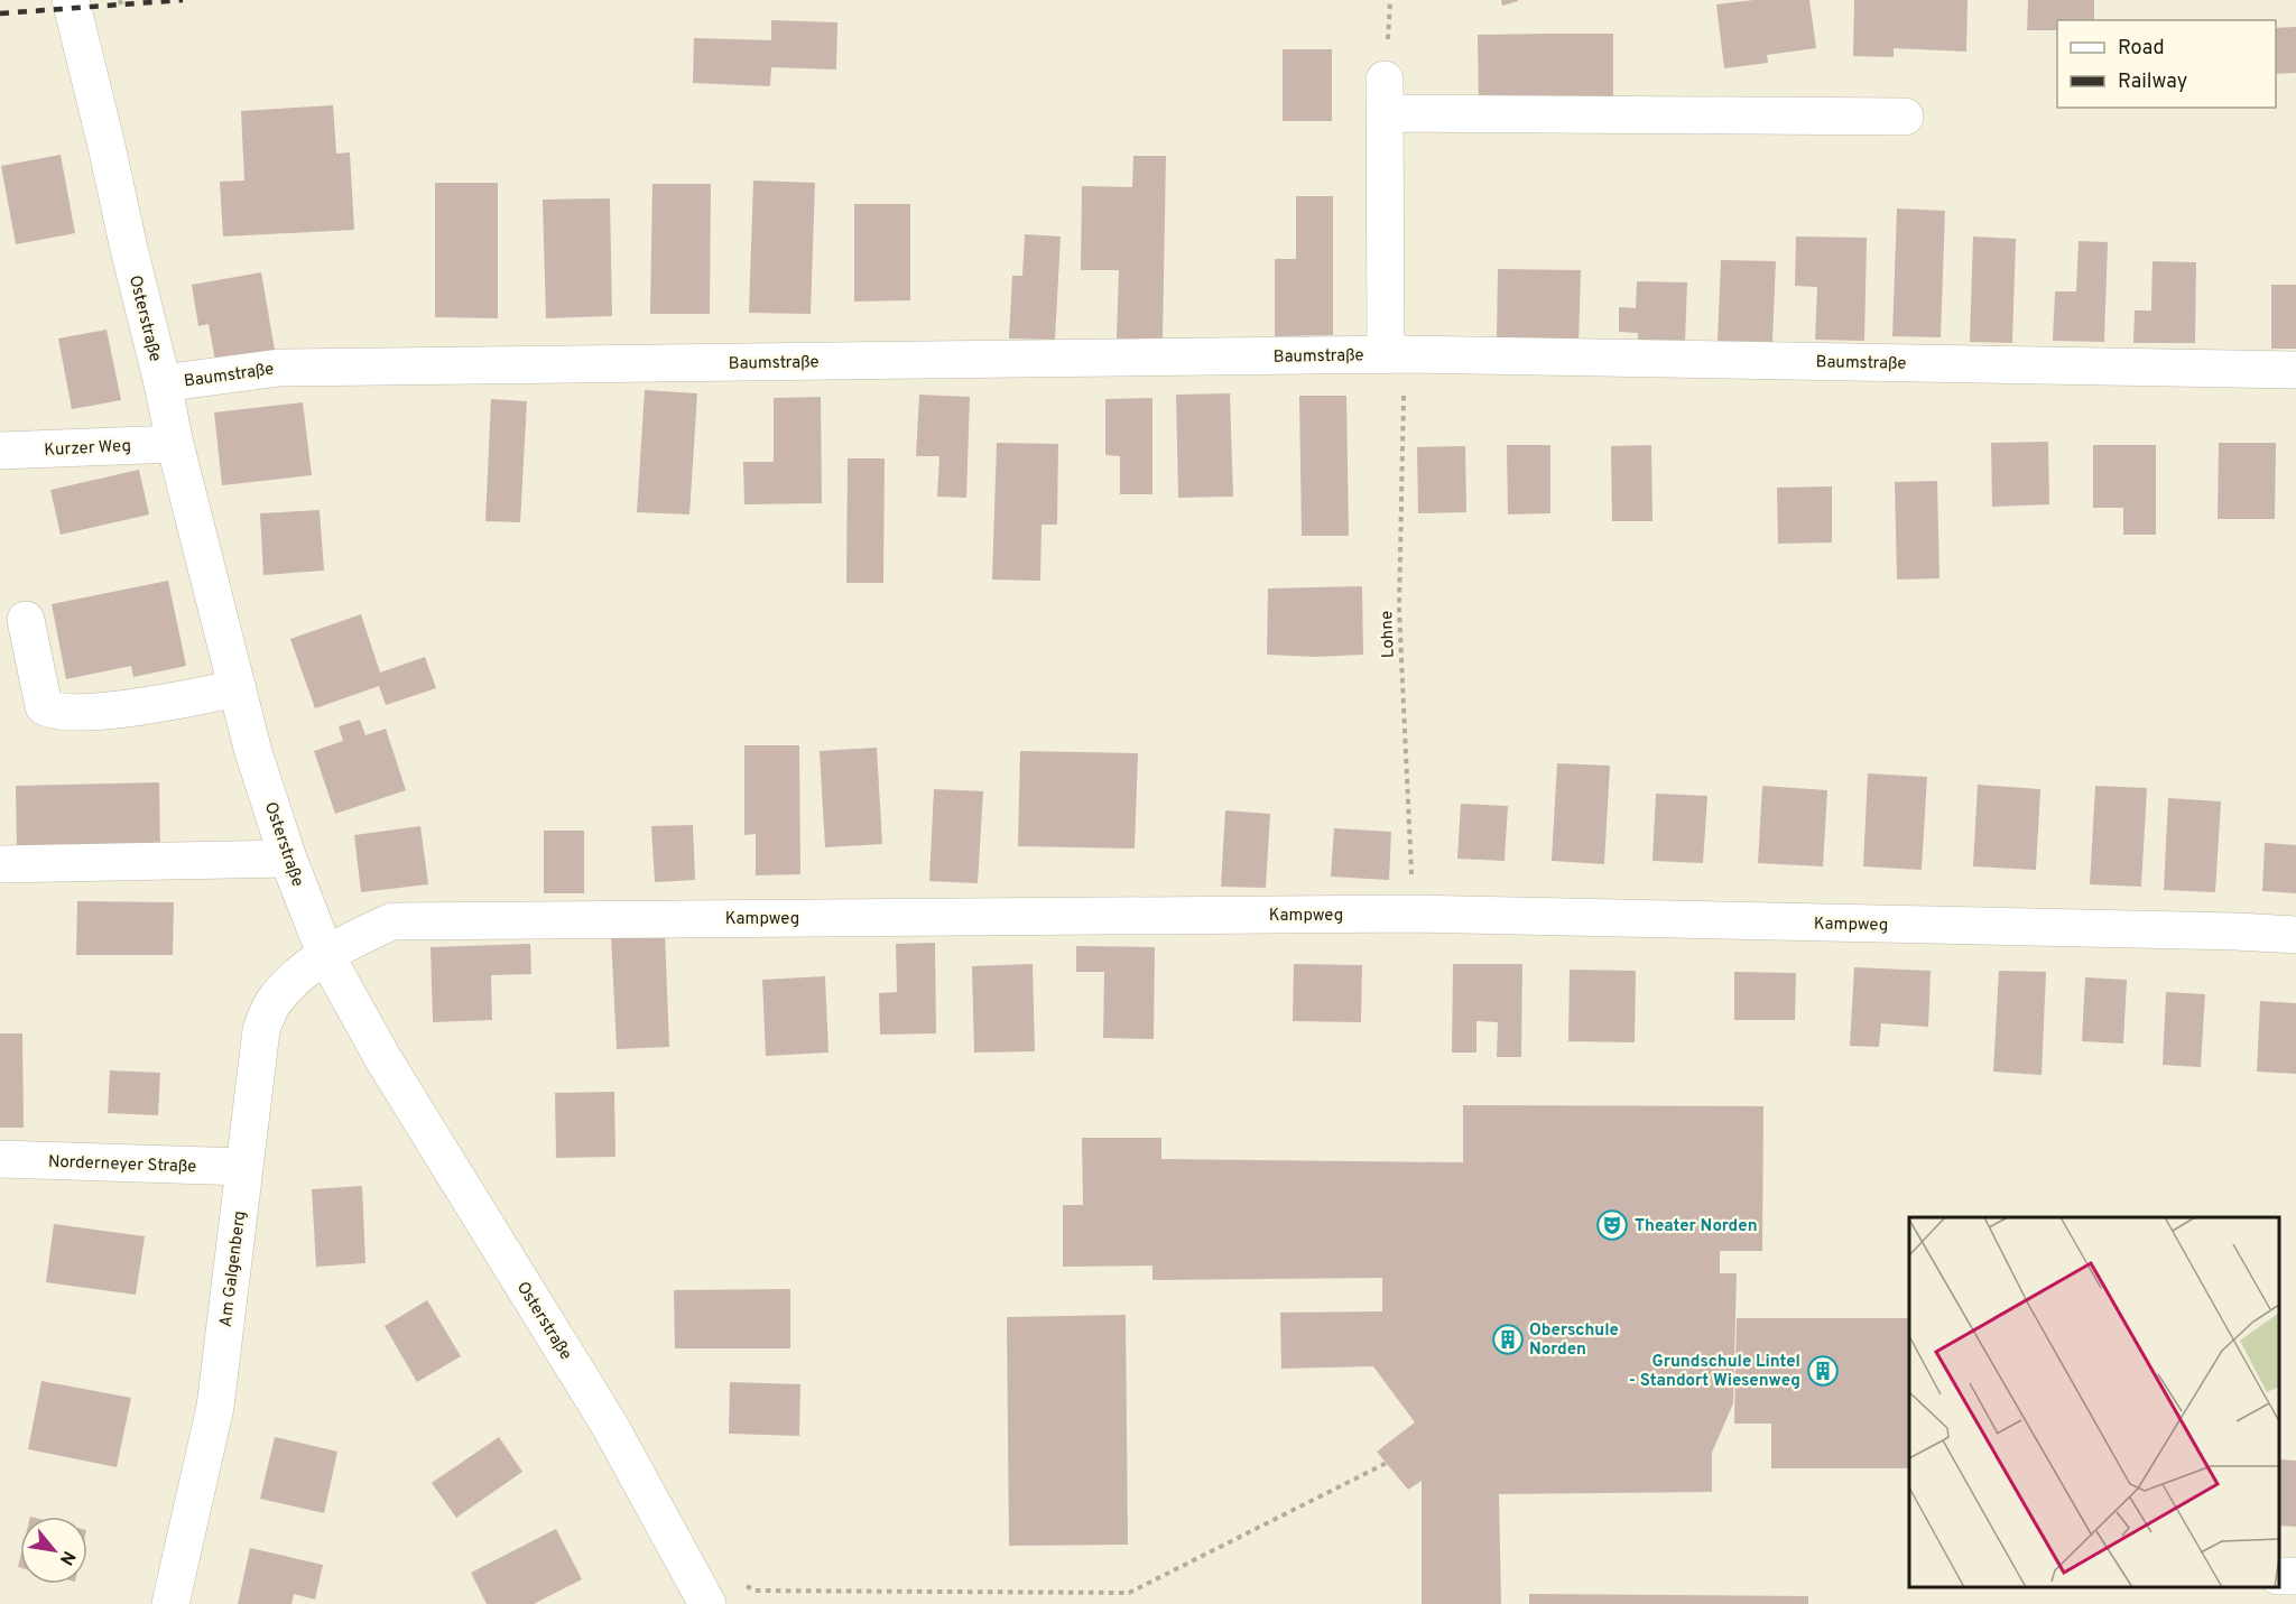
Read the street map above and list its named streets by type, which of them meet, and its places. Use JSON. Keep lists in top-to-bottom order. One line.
{"streets":{"street":["Osterstraße","Baumstraße","Kurzer Weg","Kampweg","Norderneyer Straße","Am Galgenberg"],"path":["Lohne"]},"crossings":[["Osterstraße","Baumstraße"],["Osterstraße","Kurzer Weg"],["Osterstraße","Kampweg"],["Osterstraße","Am Galgenberg"],["Baumstraße","Lohne"],["Lohne","Kampweg"],["Kampweg","Am Galgenberg"],["Norderneyer Straße","Am Galgenberg"]],"places":{"theatre":["Theater Norden"],"building":["Oberschule Norden","Grundschule Lintel - Standort Wiesenweg"]},"legend":["Road","Railway"],"north":"bottom right"}
